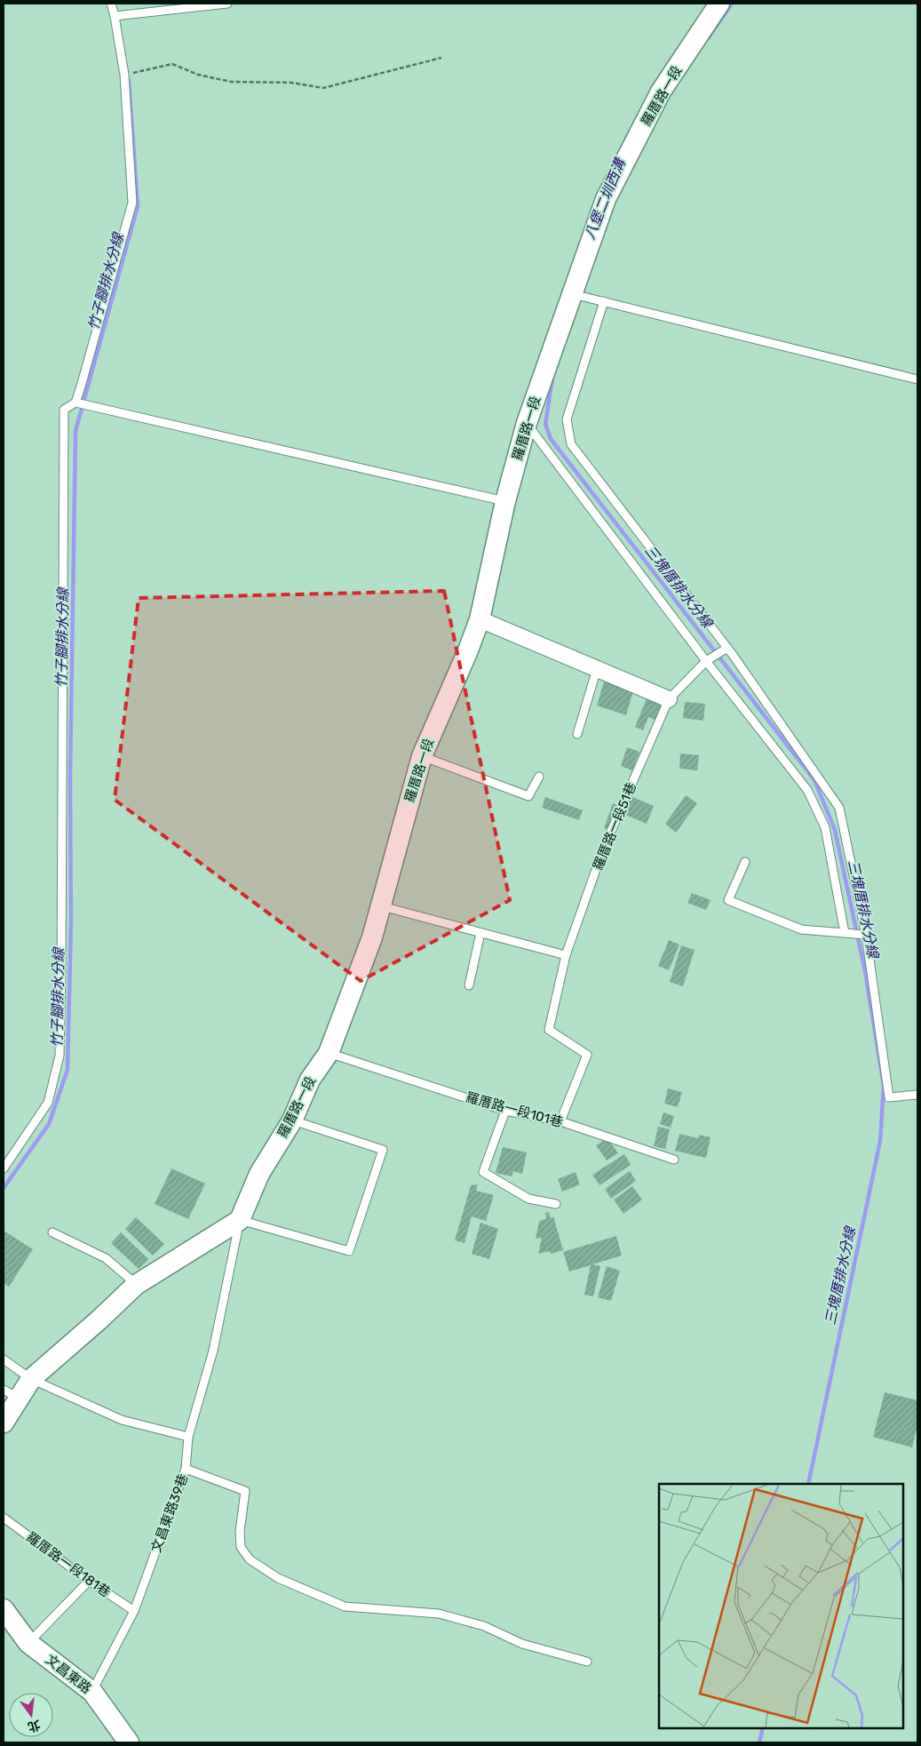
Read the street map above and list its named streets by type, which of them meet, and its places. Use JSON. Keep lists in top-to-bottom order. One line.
{"streets":{"street":["羅厝路一段","文昌東路"],"lane":["羅厝路一段51巷","羅厝路一段101巷","文昌東路39巷","羅厝路一段181巷"]},"crossings":[["羅厝路一段","羅厝路一段101巷"],["羅厝路一段","文昌東路39巷"],["羅厝路一段51巷","羅厝路一段101巷"],["文昌東路39巷","羅厝路一段181巷"],["文昌東路39巷","文昌東路"]],"water":["八堡二圳西溝","竹子腳排水分線","三塊厝排水分線"],"north":"bottom"}
